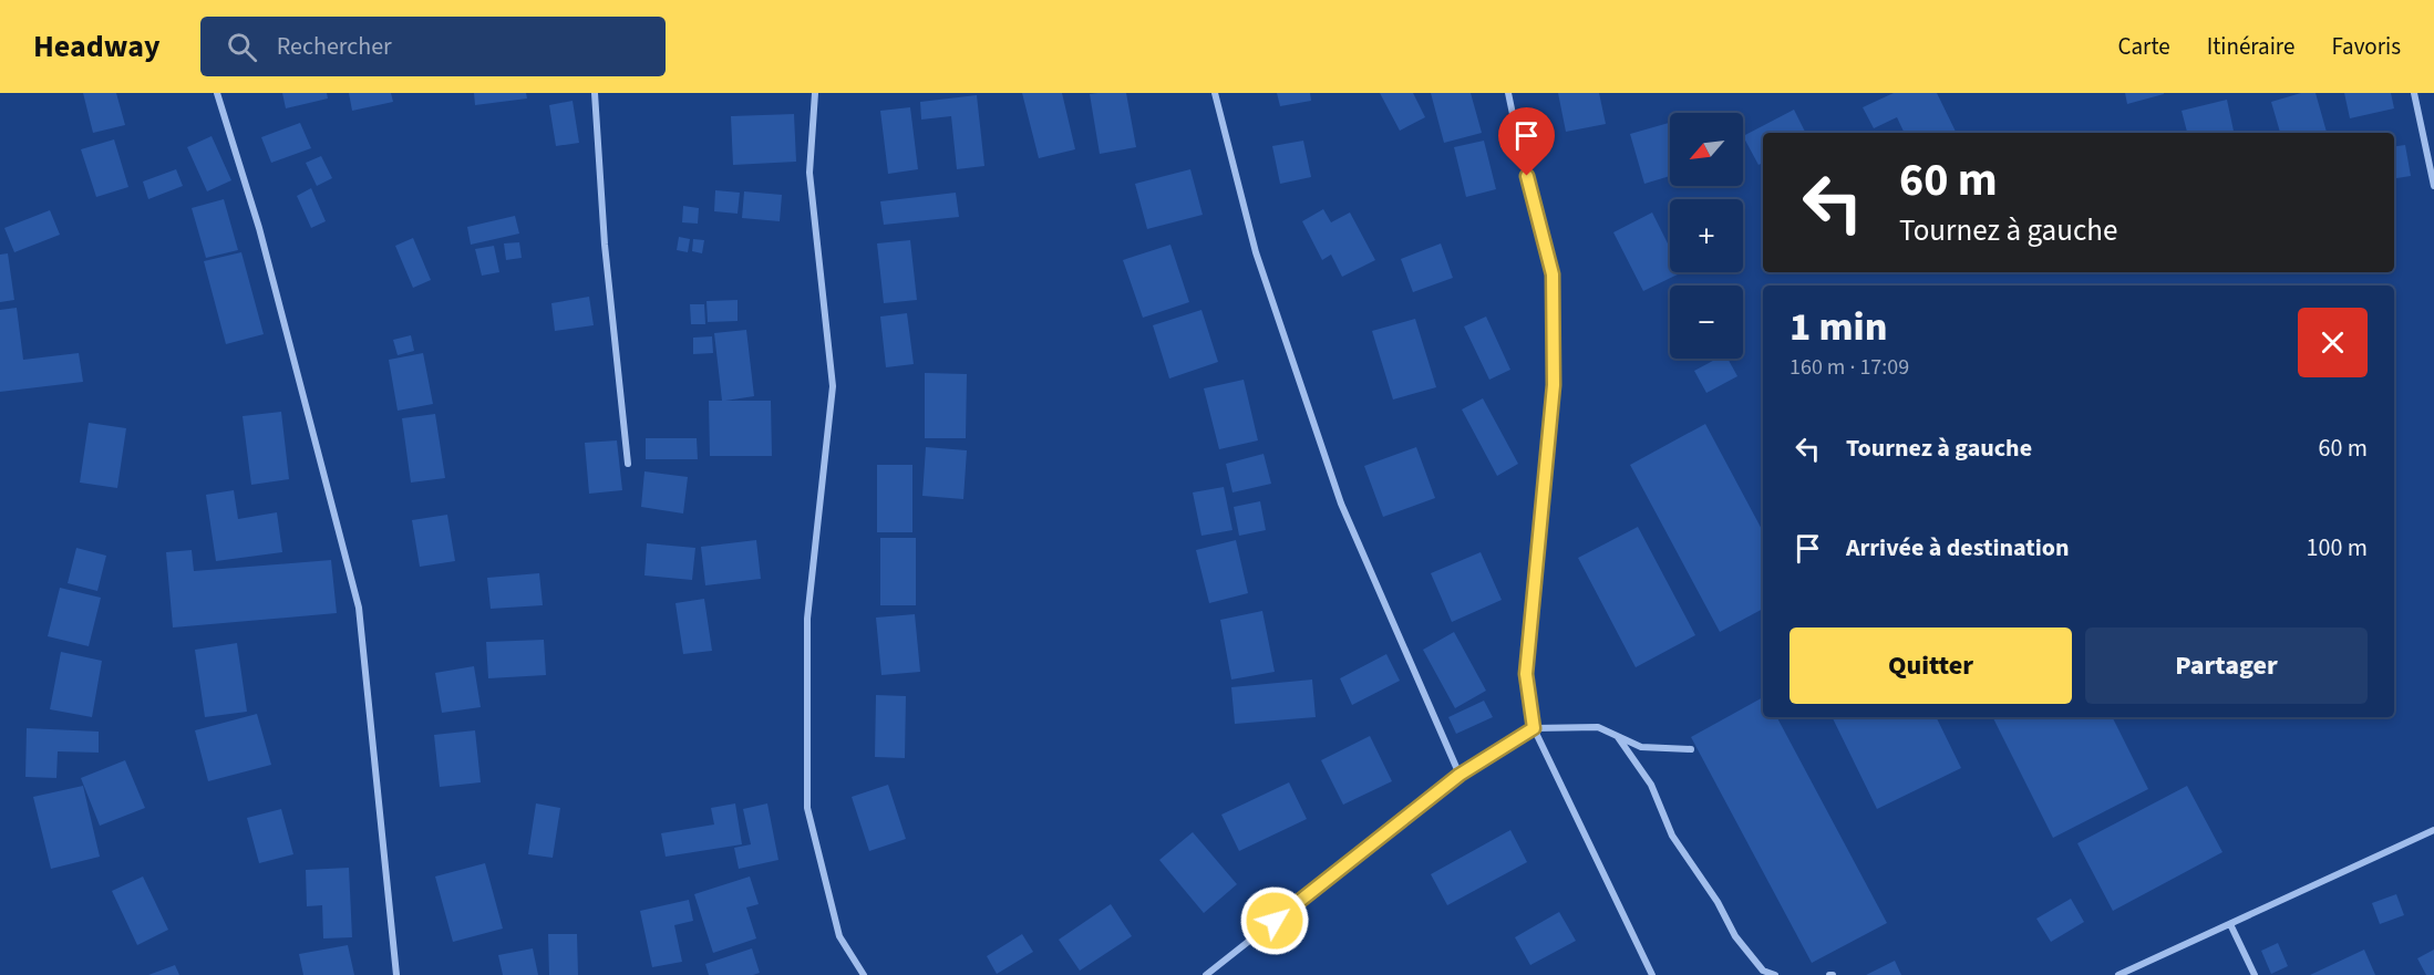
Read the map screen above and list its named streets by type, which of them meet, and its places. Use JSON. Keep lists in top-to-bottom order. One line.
{"north":"bottom left","page":{"header":"Headway","search":"Rechercher","nav":["Carte","Itinéraire","Favoris"],"map_buttons":["+","−"],"turn":["60 m","Tournez à gauche"],"heading":["1 min","160 m · 17:09"],"list":[{"name":"Tournez à gauche","value":"60 m"},{"name":"Arrivée à destination","value":"100 m"}],"buttons":["Quitter","Partager"]}}
